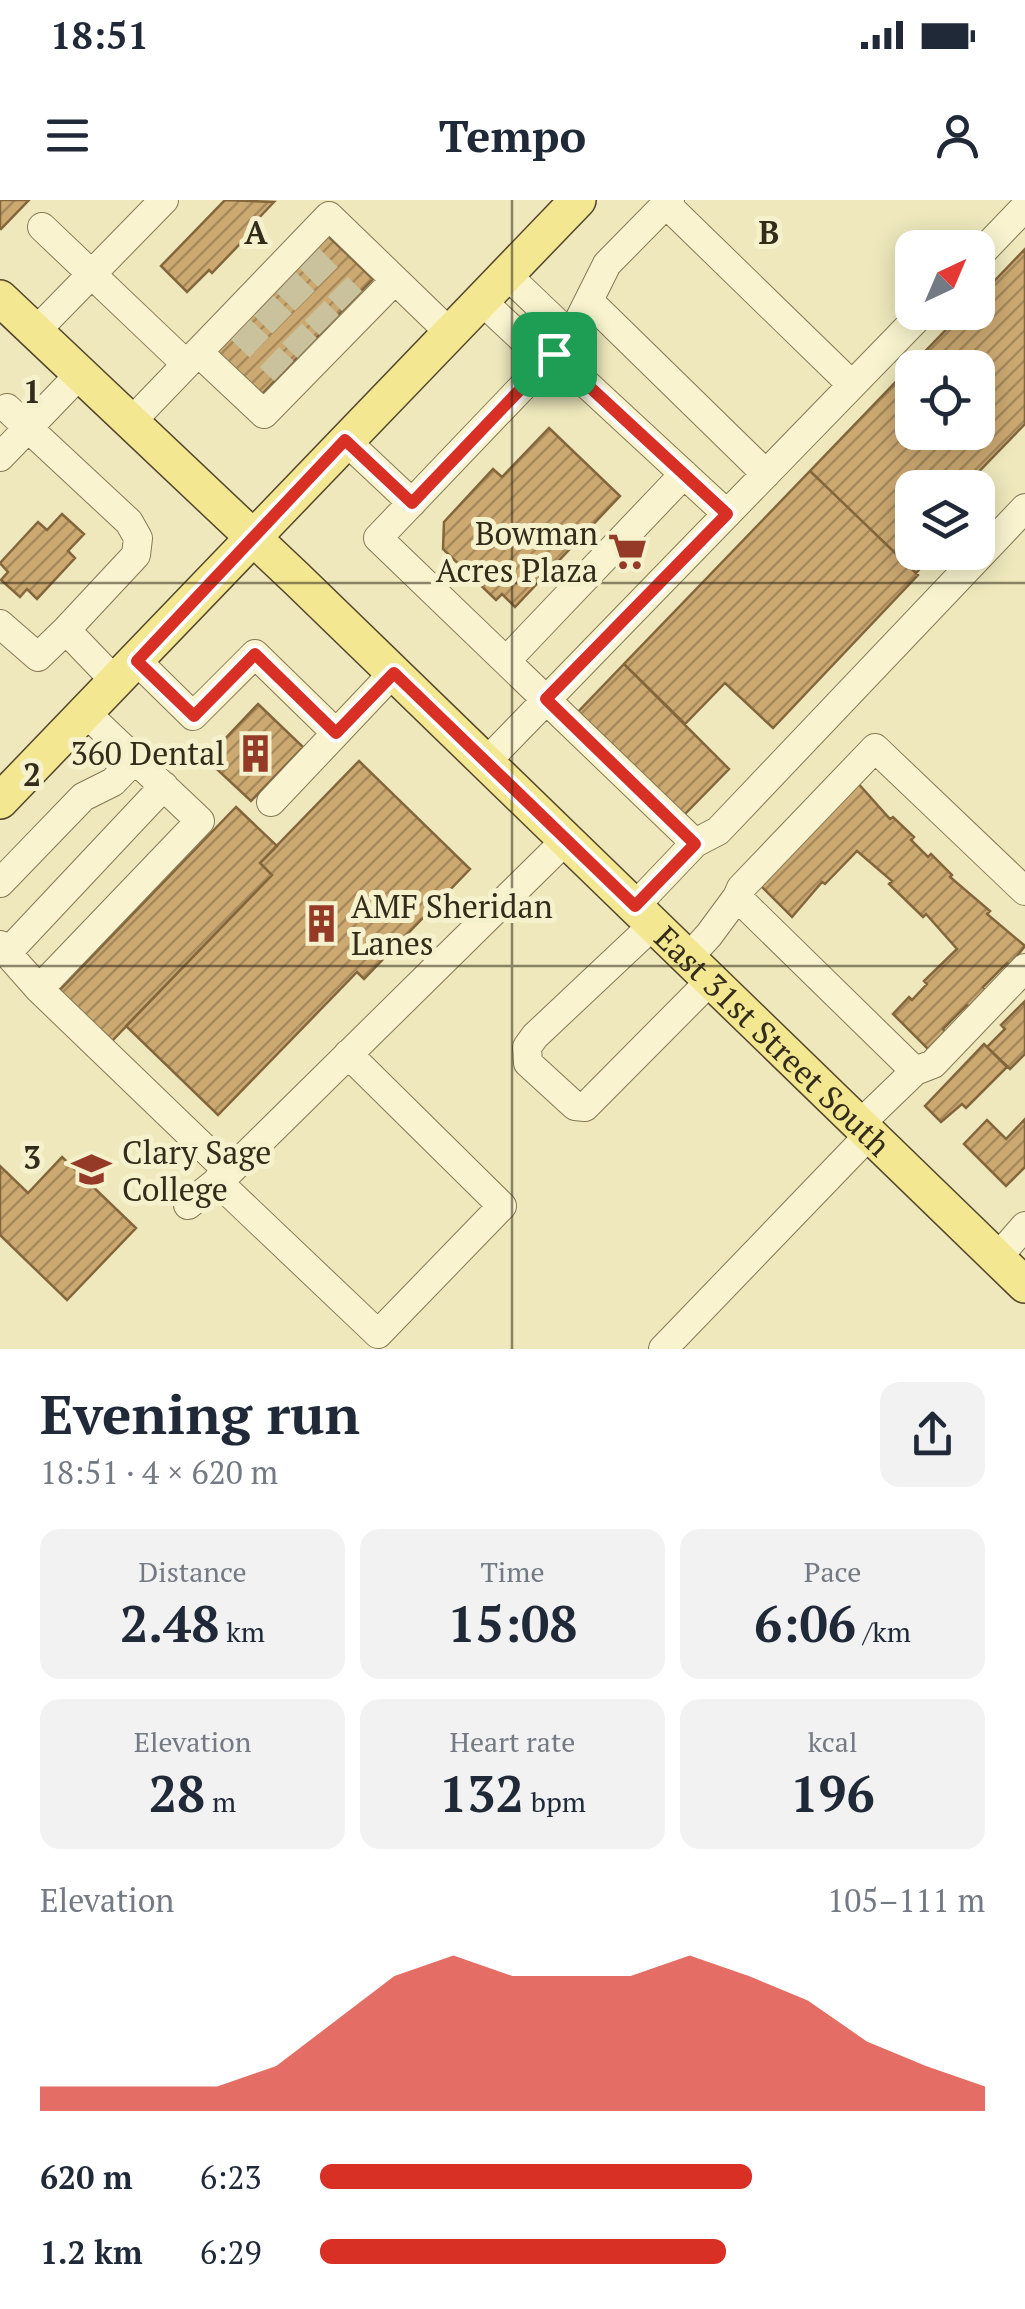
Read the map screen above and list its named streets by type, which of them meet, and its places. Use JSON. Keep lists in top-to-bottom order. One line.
{"streets":{"main road":["East 31st Street South"]},"places":{"supermarket":["Bowman Acres Plaza"],"building":["360 Dental","AMF Sheridan Lanes"],"school or university":["Clary Sage College"]},"north":"top right","page":{"status":"18:51","header":"Tempo","heading":["Evening run","18:51 · 4 × 620 m"],"stats":[["Distance","2.48 km"],["Time","15:08"],["Pace","6:06 /km"],["Elevation","28 m"],["Heart rate","132 bpm"],["kcal","196"]],"chart":["Elevation","105–111 m"],"list":[{"name":"620 m","note":"6:23"},{"name":"1.2 km","note":"6:29"}]},"grid":{"columns":["A","B"],"rows":["1","2","3"]}}
